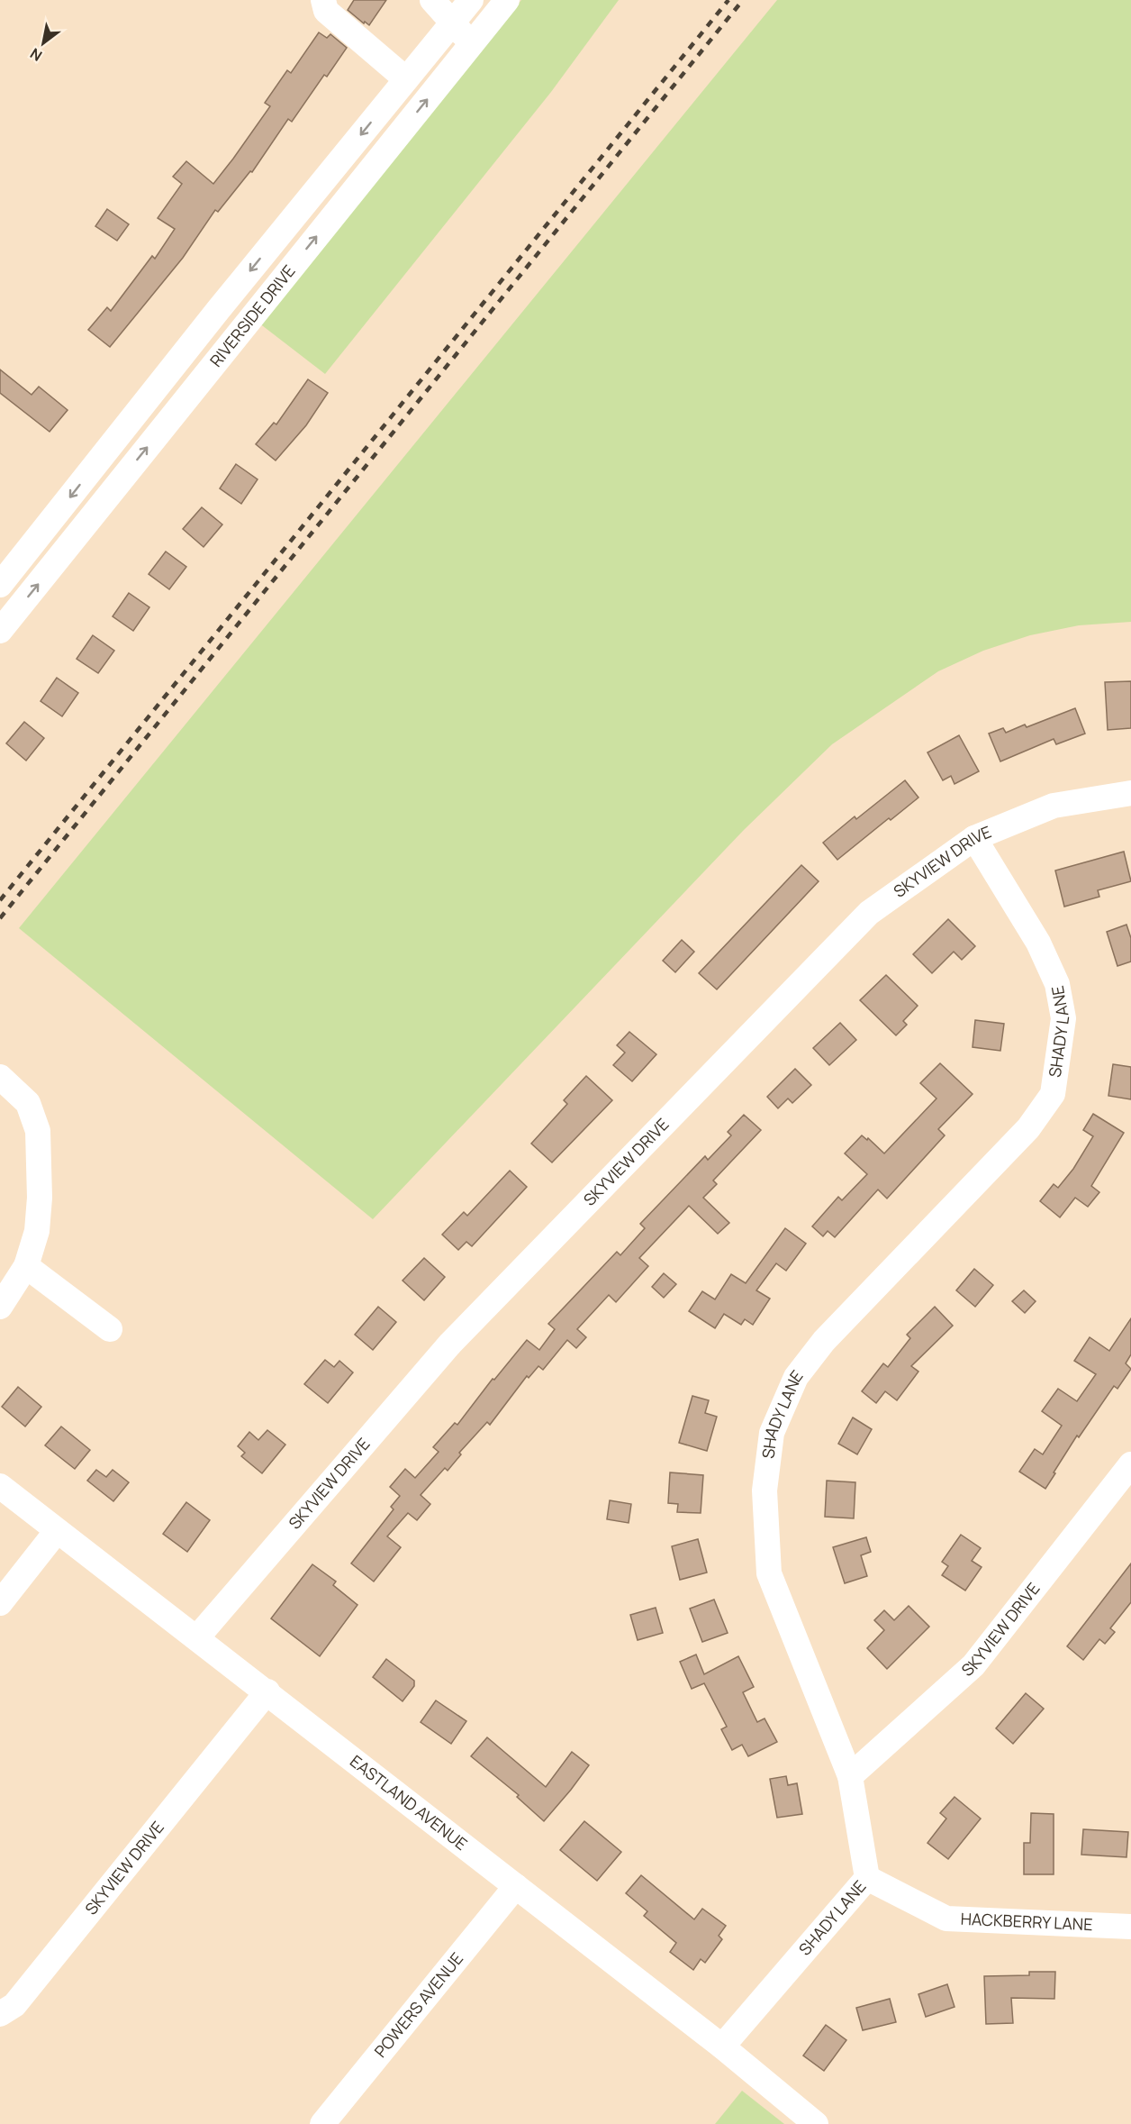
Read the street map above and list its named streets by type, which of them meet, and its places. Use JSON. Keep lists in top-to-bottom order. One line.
{"streets":{"street":["RIVERSIDE DRIVE","SKYVIEW DRIVE","SHADY LANE","EASTLAND AVENUE","HACKBERRY LANE","POWERS AVENUE"]},"crossings":[["SKYVIEW DRIVE","SHADY LANE"],["SKYVIEW DRIVE","EASTLAND AVENUE"],["SHADY LANE","EASTLAND AVENUE"],["SHADY LANE","HACKBERRY LANE"],["EASTLAND AVENUE","POWERS AVENUE"]],"north":"bottom left"}
